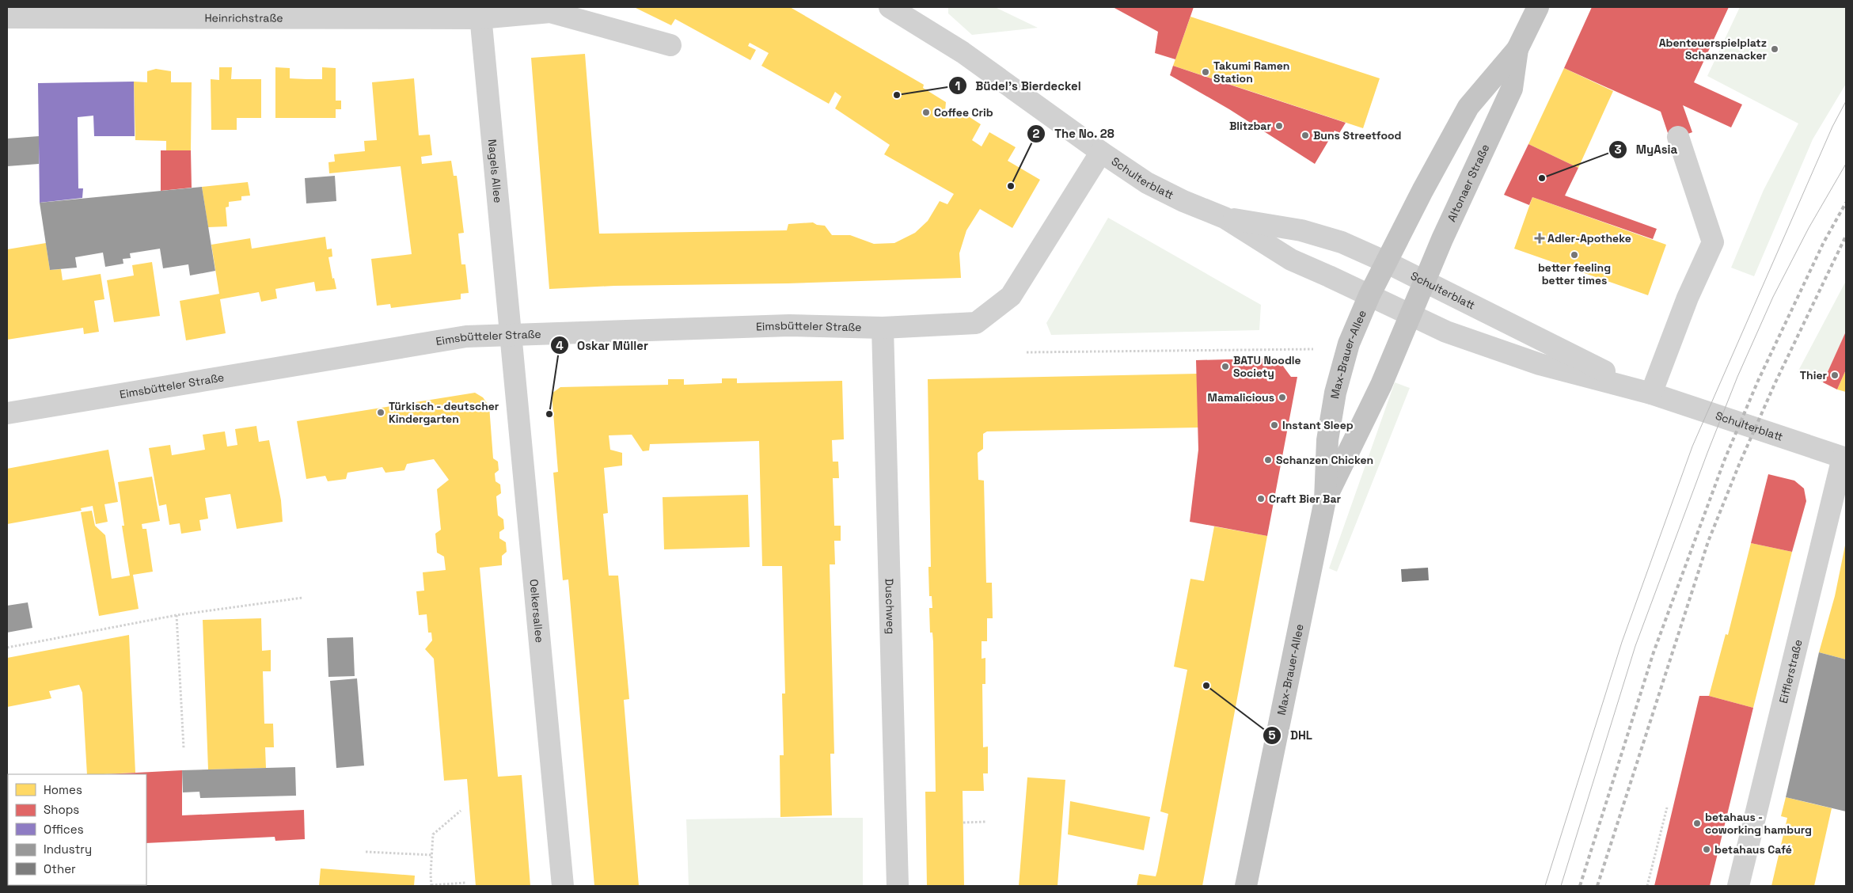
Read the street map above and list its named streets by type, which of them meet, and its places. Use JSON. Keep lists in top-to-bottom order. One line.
{"streets":{"main road":["Altonaer Straße","Max-Brauer-Allee"],"street":["Heinrichstraße","Nagels Allee","Schulterblatt","Eimsbütteler Straße","Duschweg","Oelkersallee","Eifflerstraße"]},"crossings":[["Heinrichstraße","Nagels Allee"],["Nagels Allee","Eimsbütteler Straße"],["Nagels Allee","Oelkersallee"],["Schulterblatt","Altonaer Straße"],["Schulterblatt","Eimsbütteler Straße"],["Schulterblatt","Max-Brauer-Allee"],["Schulterblatt","Eifflerstraße"],["Altonaer Straße","Max-Brauer-Allee"],["Eimsbütteler Straße","Duschweg"],["Eimsbütteler Straße","Oelkersallee"]],"places":{"other":["Abenteuerspielplatz Schanzenacker","Takumi Ramen Station","Büdel’s Bierdeckel","Coffee Crib","Blitzbar","Buns Streetfood","MyAsia","The No. 28","better feeling better times","BATU Noodle Society","Thier","Mamalicious","Türkisch - deutscher Kindergarten","Oskar Müller","Instant Sleep","Schanzen Chicken","Craft Bier Bar","DHL","betahaus - coworking hamburg","betahaus Café"],"health":["Adler-Apotheke"]},"legend":["Homes","Shops","Offices","Industry","Other"]}
